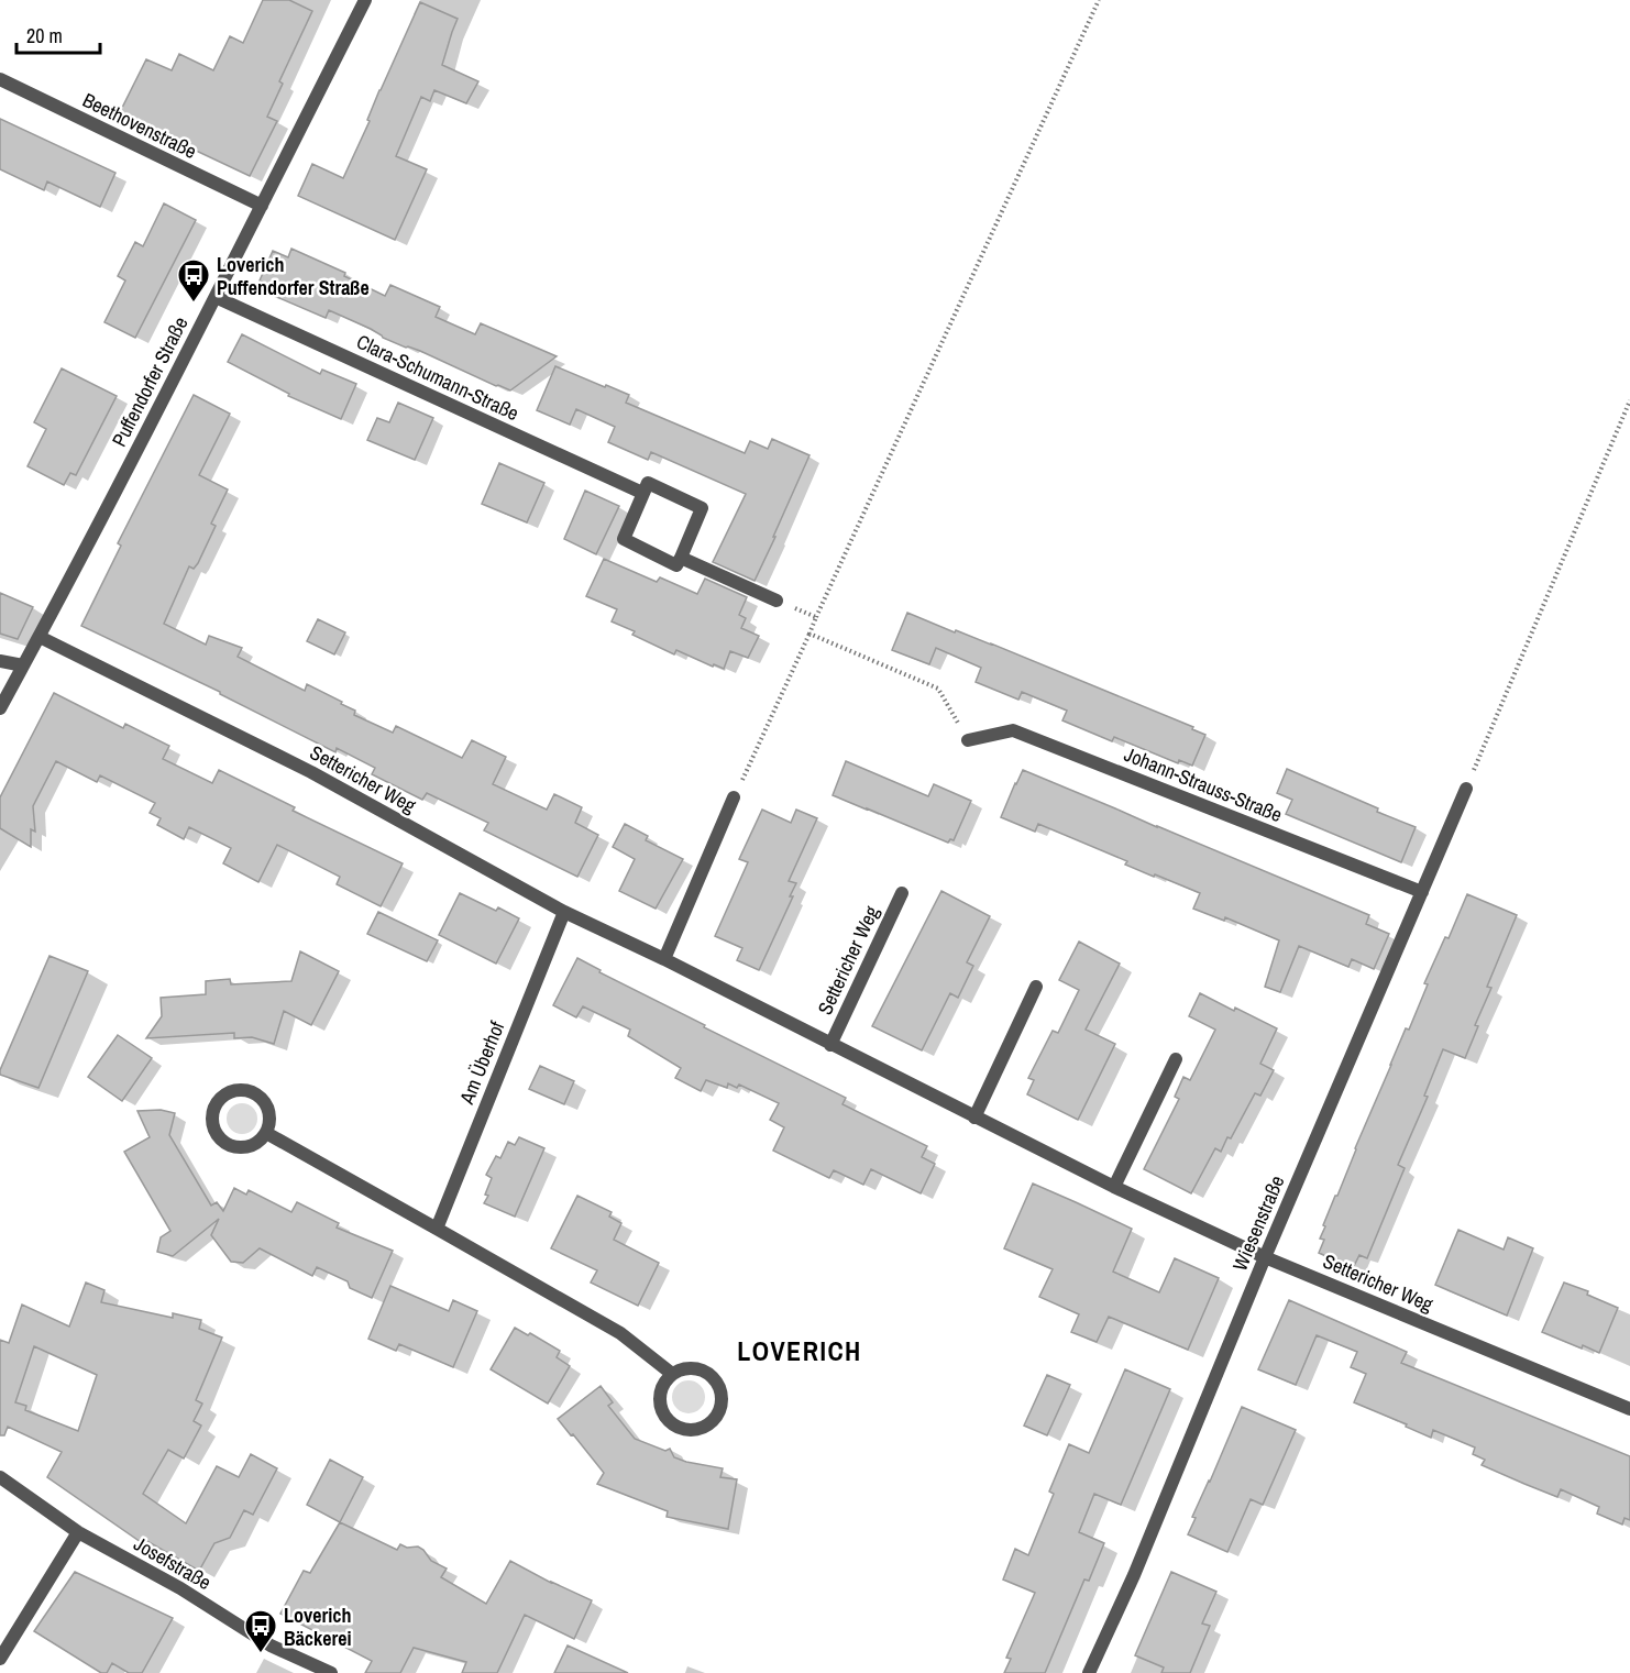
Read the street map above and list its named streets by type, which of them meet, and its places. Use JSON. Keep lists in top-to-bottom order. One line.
{"streets":{"street":["Beethovenstraße","Clara-Schumann-Straße","Puffendorfer Straße","Settericher Weg","Johann-Strauss-Straße","Am Überhof","Wiesenstraße","Josefstraße"]},"crossings":[["Beethovenstraße","Puffendorfer Straße"],["Clara-Schumann-Straße","Puffendorfer Straße"],["Puffendorfer Straße","Settericher Weg"],["Settericher Weg","Am Überhof"],["Settericher Weg","Wiesenstraße"],["Johann-Strauss-Straße","Wiesenstraße"]],"districts":["LOVERICH"],"places":{"bus stop":["Loverich Puffendorfer Straße","Loverich Bäckerei"]},"scale_bar":"20 m"}
